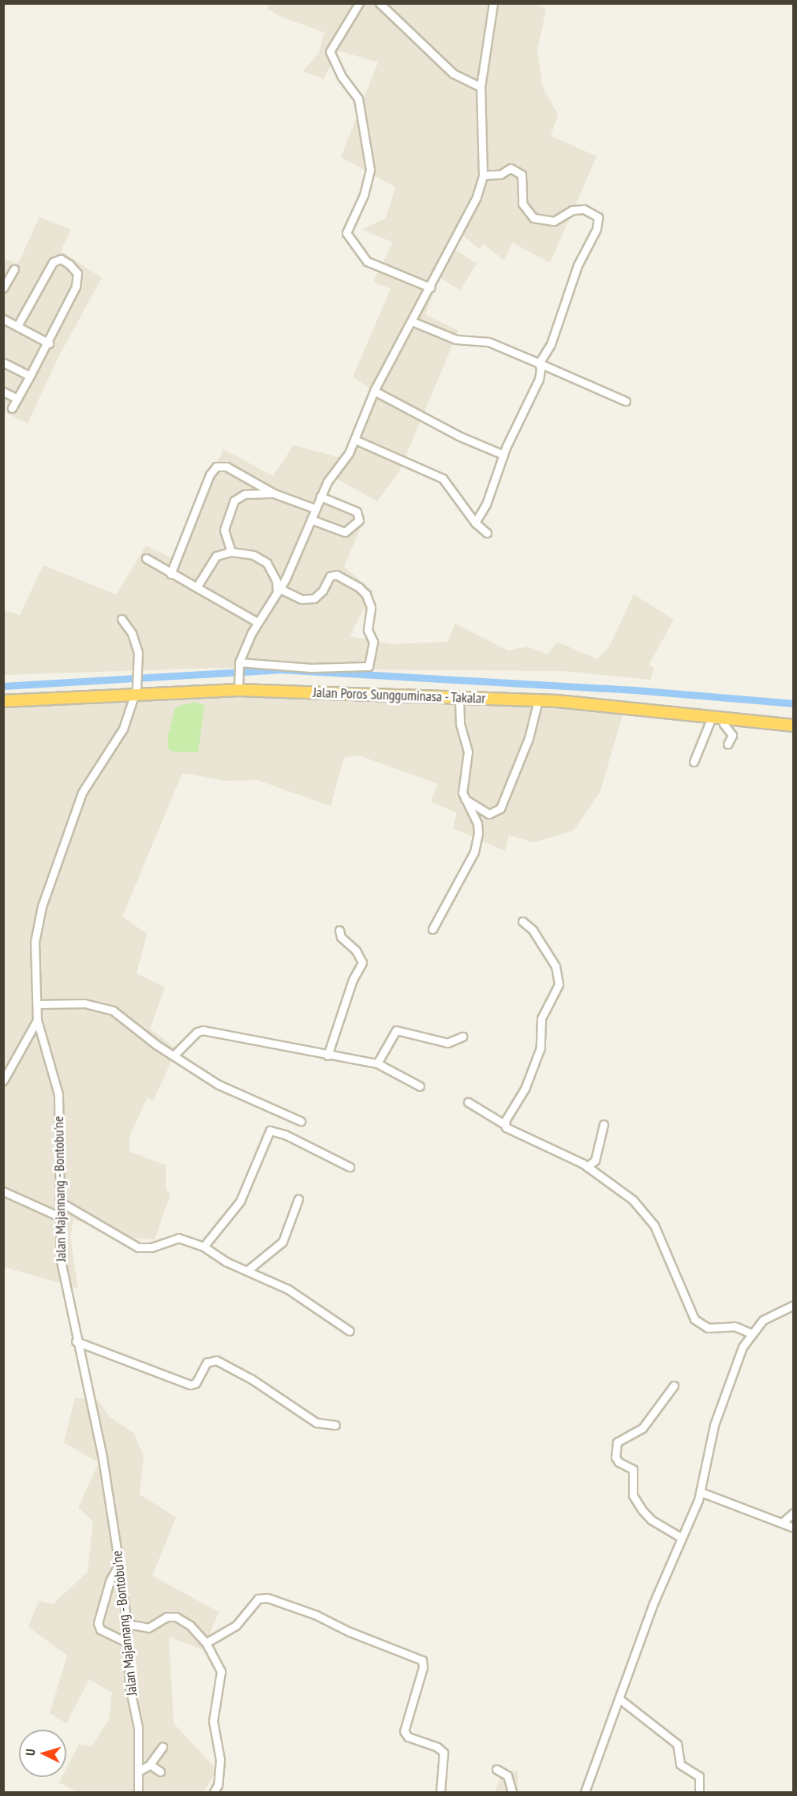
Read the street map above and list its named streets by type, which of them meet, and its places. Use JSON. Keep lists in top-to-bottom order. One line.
{"streets":{"highway":["Jalan Poros Sungguminasa - Takalar"],"street":["Jalan Majannang - Bontobu'ne"]},"crossings":[["Jalan Poros Sungguminasa - Takalar","Jalan Majannang - Bontobu'ne"]],"north":"left"}
